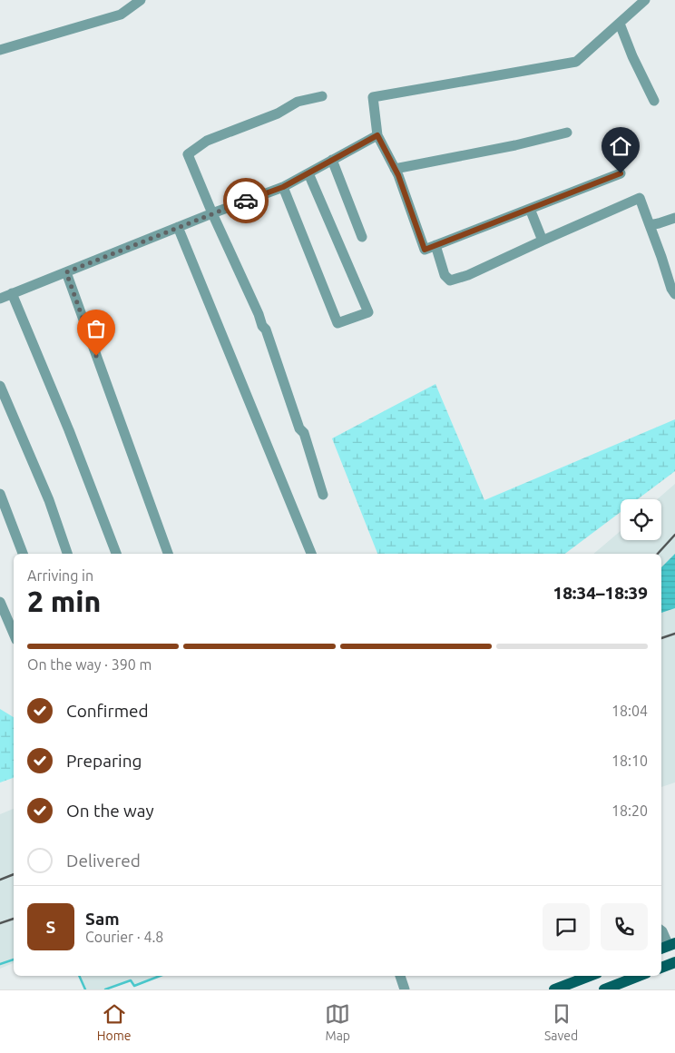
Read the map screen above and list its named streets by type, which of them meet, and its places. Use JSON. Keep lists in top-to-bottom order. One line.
{"page":{"heading":["2 min","Arriving in","18:34–18:39"],"panel":["Sam","Courier · 4.8"],"bar":"On the way · 390 m","list":[["Confirmed","18:04"],["Preparing","18:10"],["On the way","18:20"],"Delivered"],"round":"S","tabs":["Home","Map","Saved"]}}
